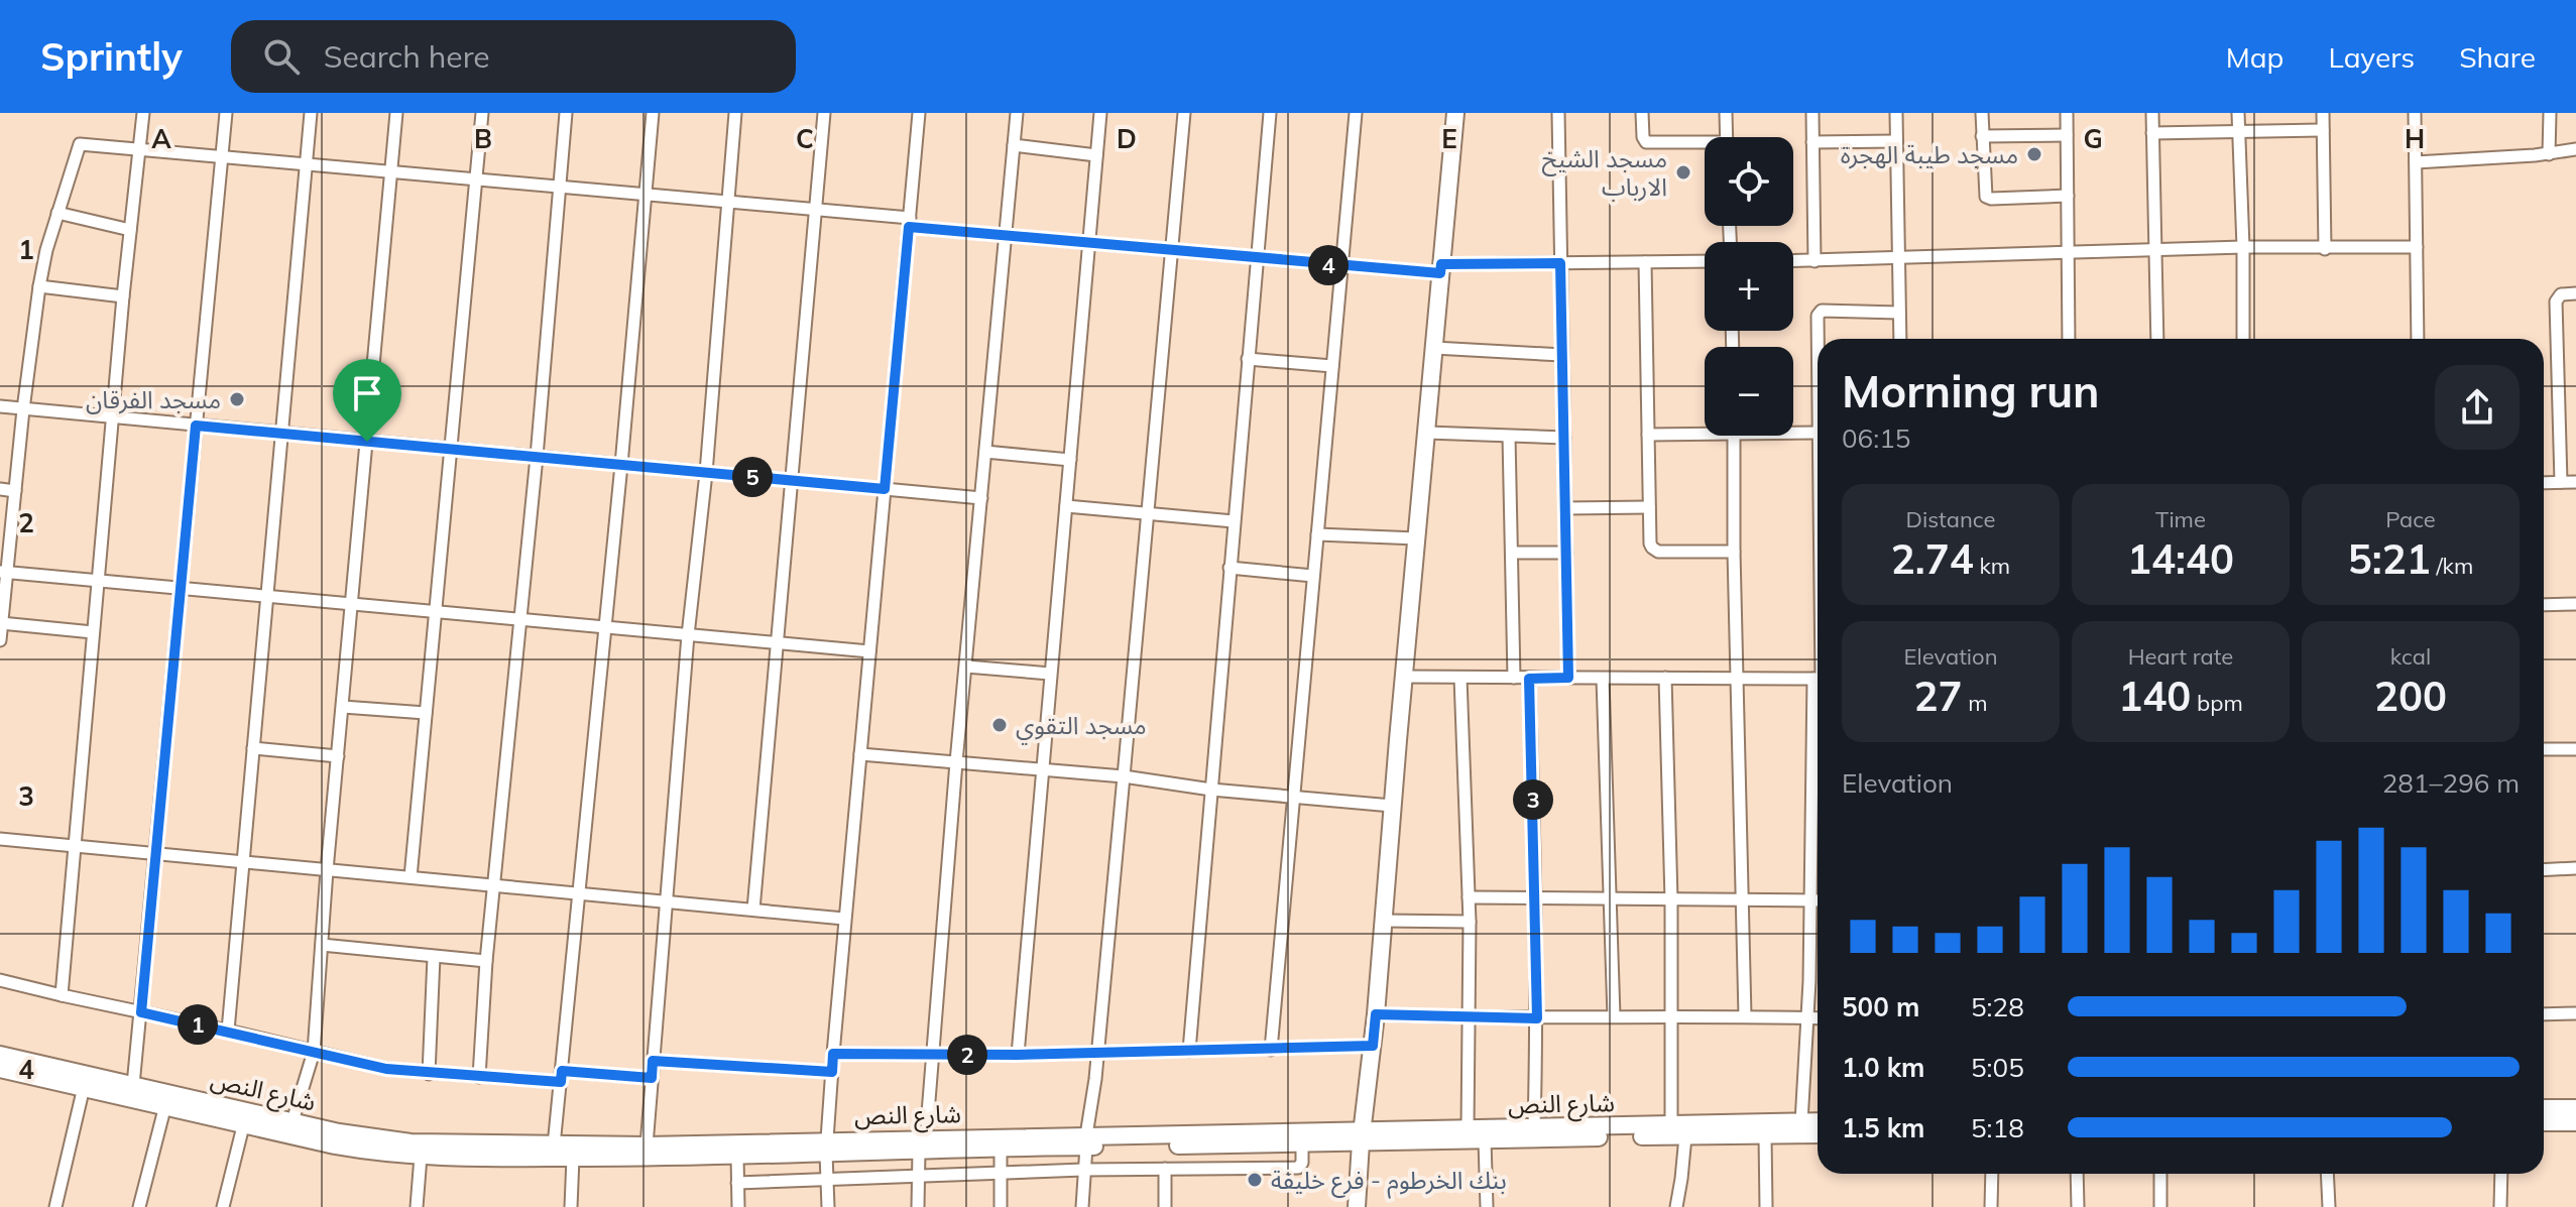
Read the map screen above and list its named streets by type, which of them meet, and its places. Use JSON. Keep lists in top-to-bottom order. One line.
{"streets":{"main road":["شارع النص"]},"places":["مسجد طيبة الهجرة","مسجد الشيخ الارباب","مسجد الفرقان","مسجد التقوي","بنك الخرطوم - فرع خليفة"],"page":{"header":"Sprintly","search":"Search here","nav":["Map","Layers","Share"],"map_buttons":["+","−"],"pins":["4","5","3","1","2"],"heading":["Morning run","06:15"],"stats":[["Distance","2.74 km"],["Time","14:40"],["Pace","5:21 /km"],["Elevation","27 m"],["Heart rate","140 bpm"],["kcal","200"]],"chart":["Elevation","281–296 m"],"list":[{"name":"500 m","note":"5:28"},{"name":"1.0 km","note":"5:05"},{"name":"1.5 km","note":"5:18"}]},"grid":{"columns":["A","B","C","D","E","G","H"],"rows":["1","2","3","4"]}}
